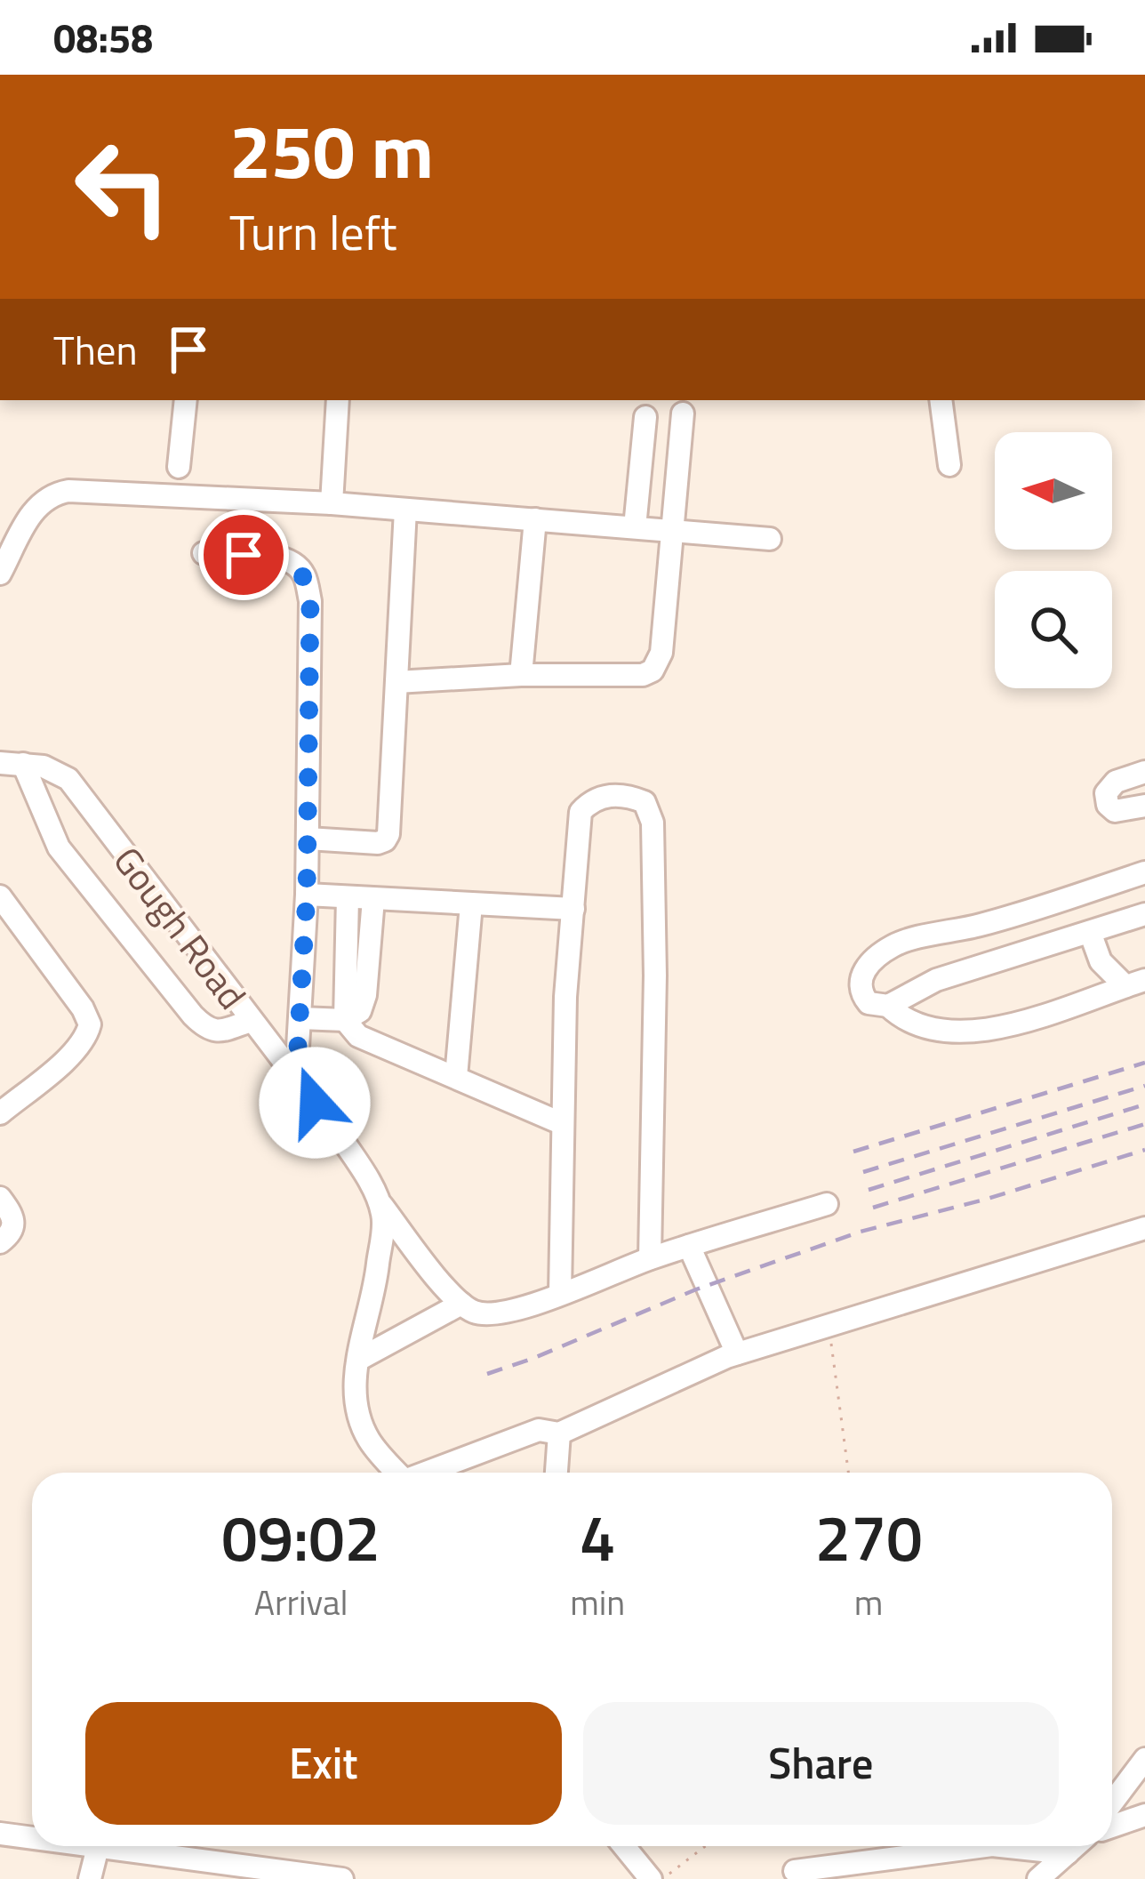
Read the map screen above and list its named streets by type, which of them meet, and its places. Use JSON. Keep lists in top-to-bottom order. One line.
{"streets":{"street":["Gough Road"]},"north":"left","page":{"status":"08:58","turn":["250 m","Turn left"],"then":"Then","eta":["09:02","Arrival","4","min","270","m"],"buttons":["Exit","Share"]}}
